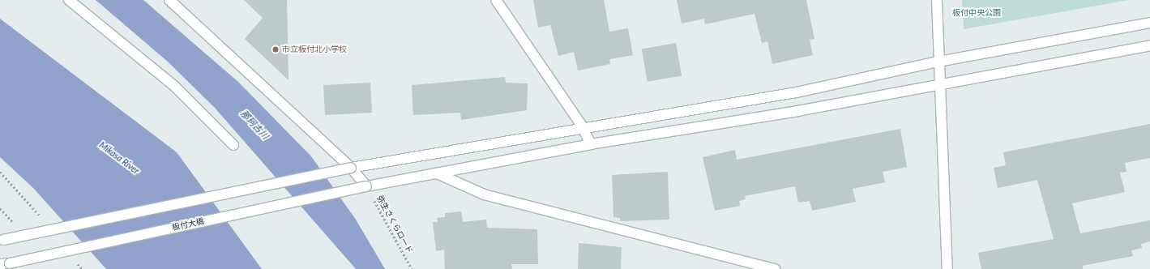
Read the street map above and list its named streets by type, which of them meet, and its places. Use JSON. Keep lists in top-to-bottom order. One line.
{"streets":{"street":["板付大橋"],"path":["弥生さくらロード"]},"crossings":[["板付大橋","弥生さくらロード"]],"water":["那珂古川","Mikasa River"],"parks":["板付中央公園"],"places":["市立板付北小学校"]}
